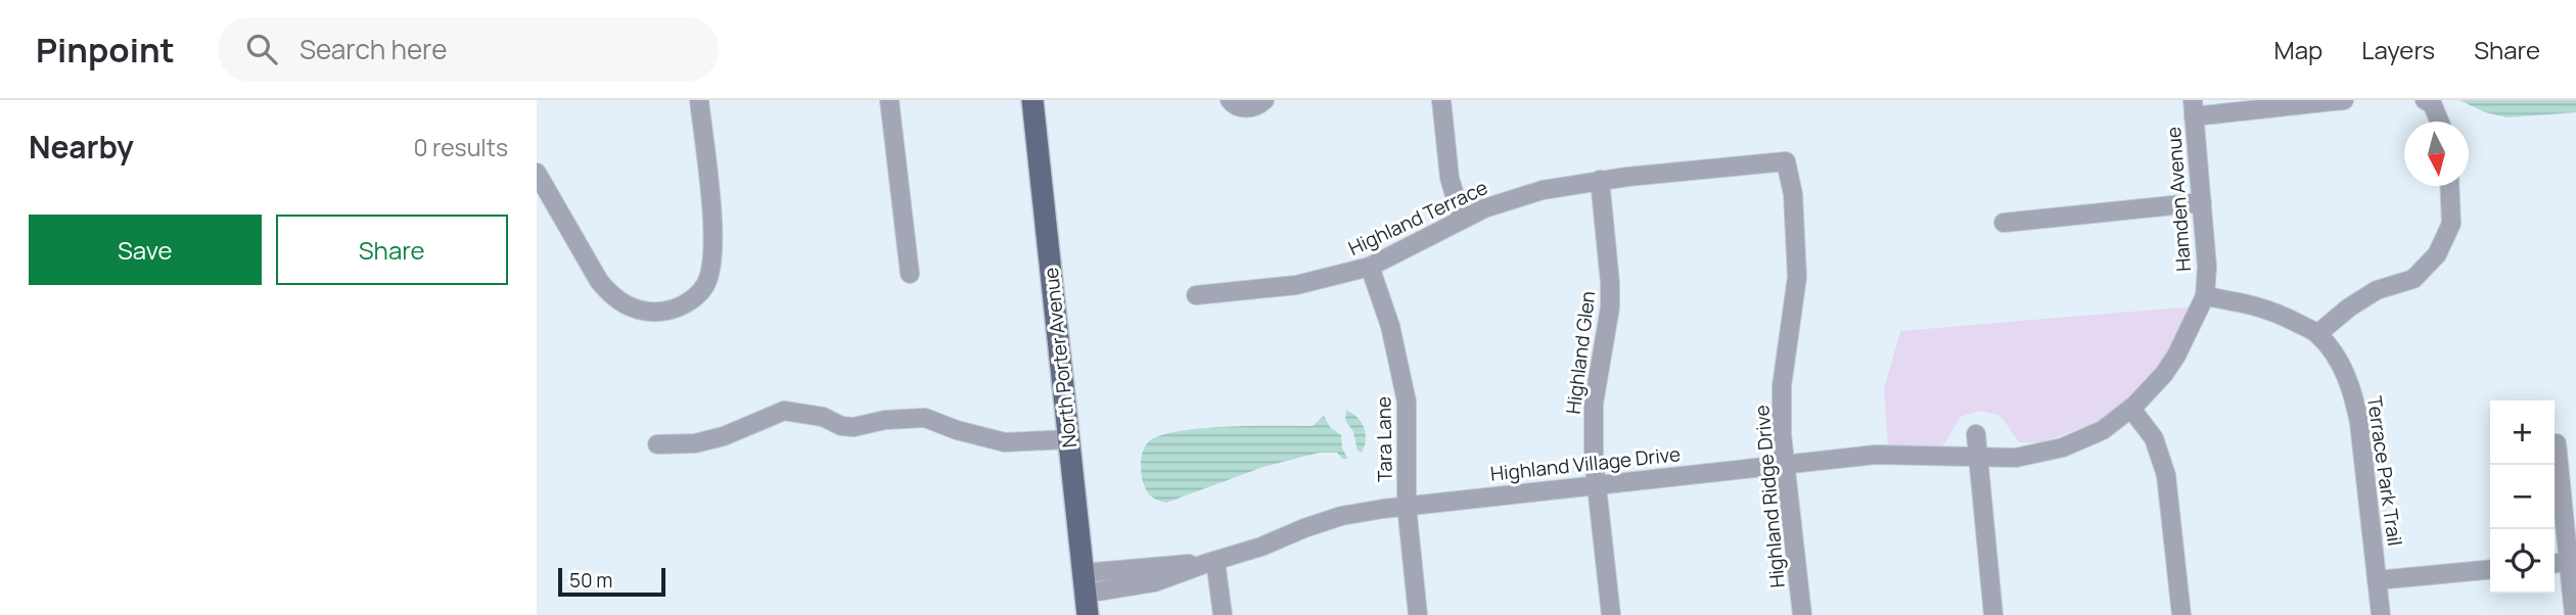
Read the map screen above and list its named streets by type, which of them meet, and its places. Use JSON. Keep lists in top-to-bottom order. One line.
{"streets":{"main road":["North Porter Avenue"],"street":["Hamden Avenue","Highland Terrace","Highland Glen","Tara Lane","Highland Village Drive","Terrace Park Trail","Highland Ridge Drive"]},"crossings":[["Hamden Avenue","Highland Village Drive"],["Hamden Avenue","Terrace Park Trail"],["Highland Terrace","Highland Glen"],["Highland Terrace","Tara Lane"],["Highland Terrace","Highland Ridge Drive"],["Highland Glen","Highland Village Drive"],["North Porter Avenue","Highland Village Drive"],["Tara Lane","Highland Village Drive"],["Highland Village Drive","Terrace Park Trail"],["Highland Village Drive","Highland Ridge Drive"]],"scale_bar":"50 m","north":"bottom","page":{"header":"Pinpoint","search":"Search here","nav":["Map","Layers","Share"],"heading":["Nearby","0 results"],"buttons":["Save","Share"],"map_buttons":["+","−"],"scale":"50 m"}}
